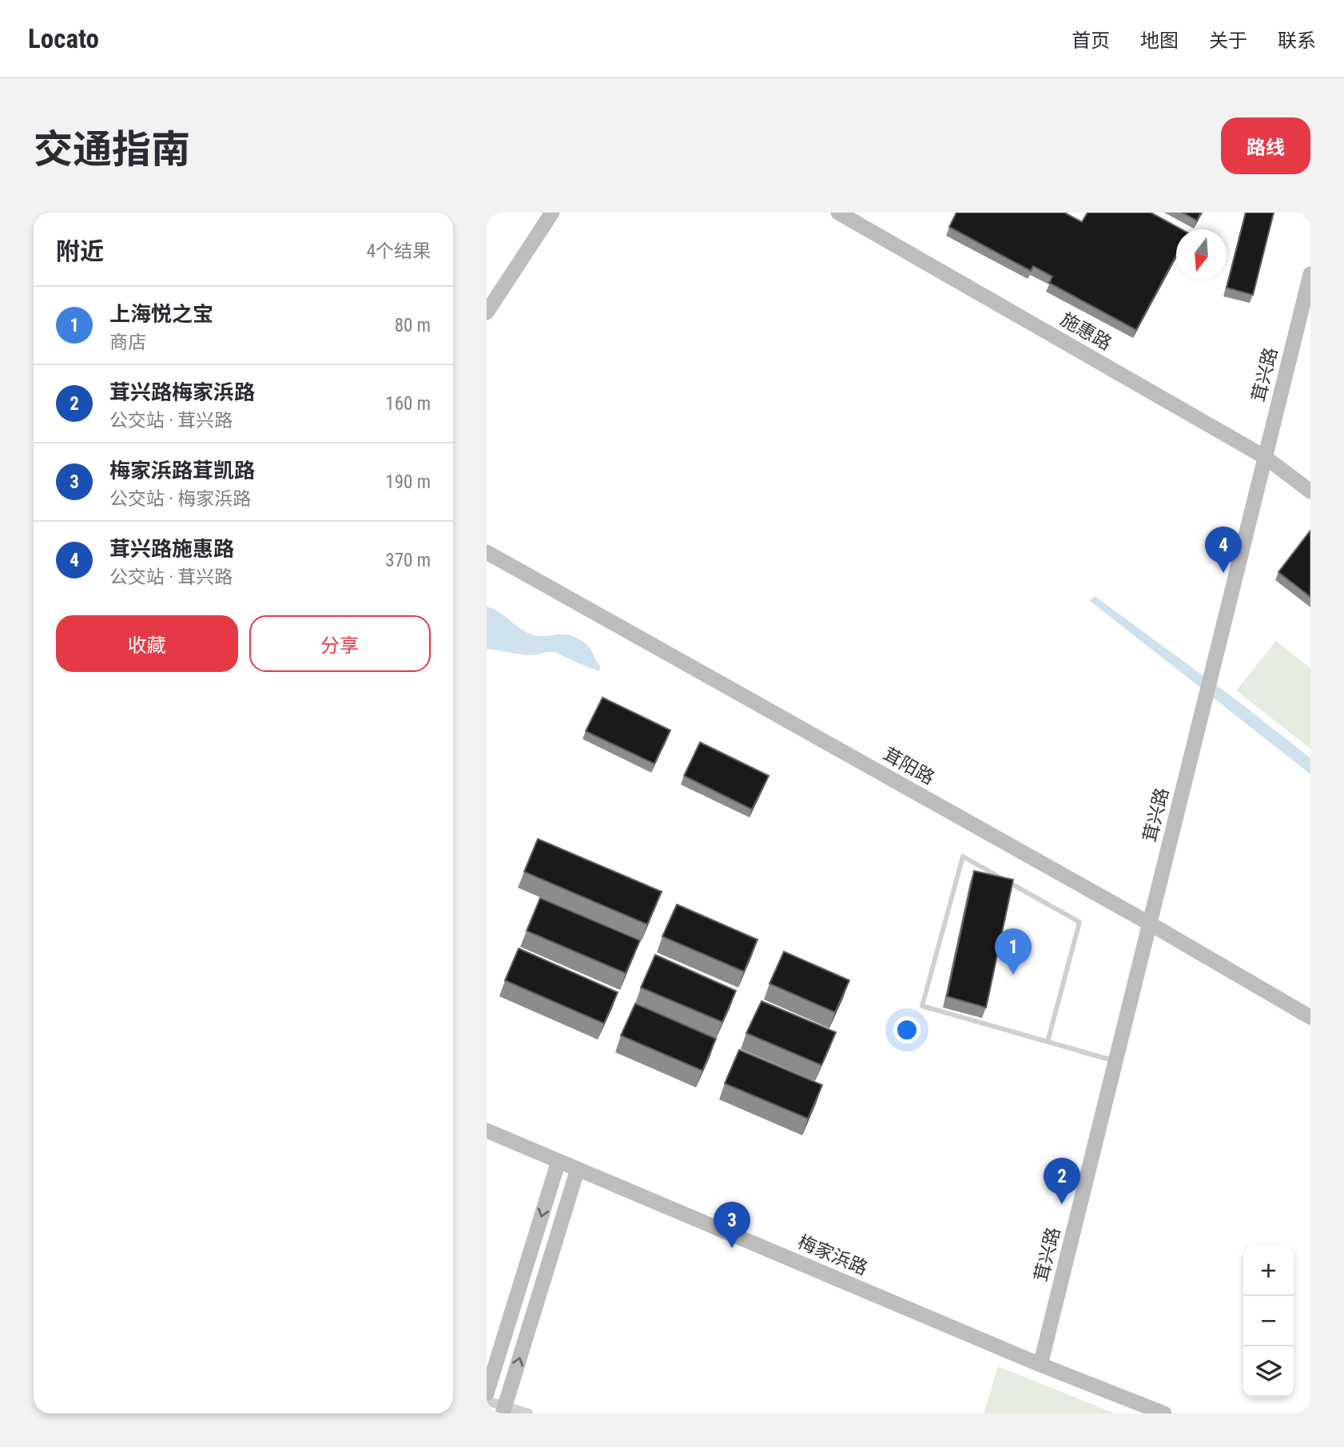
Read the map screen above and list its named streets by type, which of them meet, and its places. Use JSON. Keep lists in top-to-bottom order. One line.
{"streets":{"main road":["施惠路","茸兴路","茸阳路","梅家浜路"]},"crossings":[["施惠路","茸兴路"],["茸兴路","茸阳路"],["茸兴路","梅家浜路"]],"north":"bottom","page":{"header":"Locato","nav":["首页","地图","关于","联系"],"title":"交通指南","buttons":["路线",["收藏","分享"]],"heading":["附近","4个结果"],"list":[{"mark":"1","name":"上海悦之宝","note":"商店","value":"80 m"},{"mark":"2","name":"茸兴路梅家浜路","note":"公交站 · 茸兴路","value":"160 m"},{"mark":"3","name":"梅家浜路茸凯路","note":"公交站 · 梅家浜路","value":"190 m"},{"mark":"4","name":"茸兴路施惠路","note":"公交站 · 茸兴路","value":"370 m"}],"pins":["4","1","2","3"],"map_buttons":["+","−"]}}
